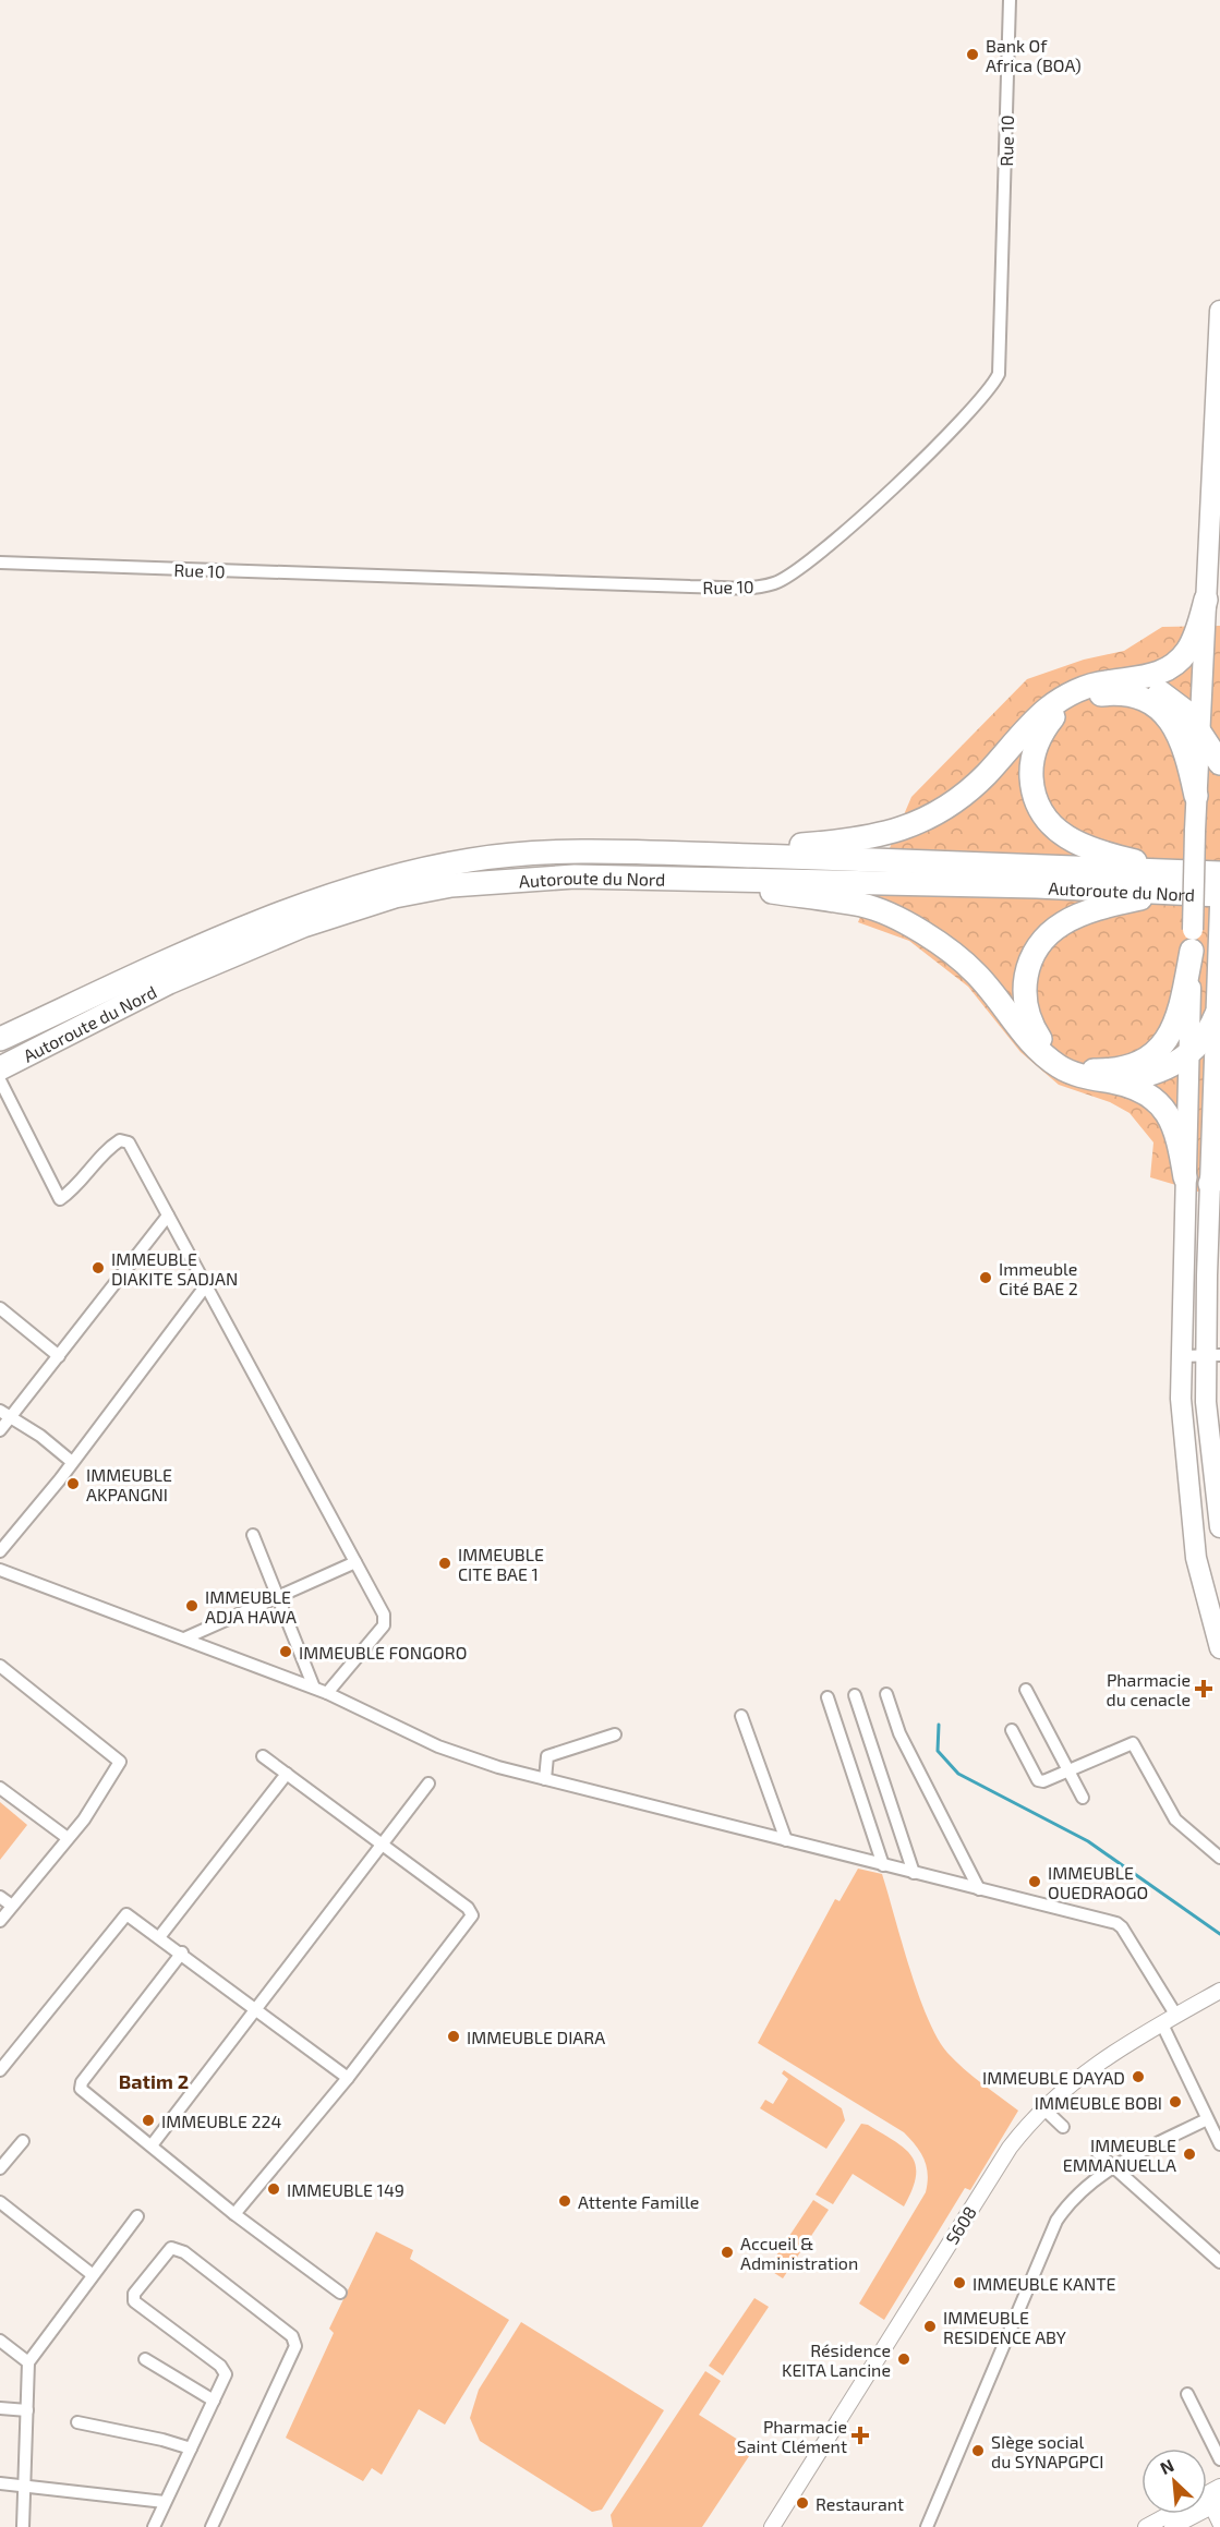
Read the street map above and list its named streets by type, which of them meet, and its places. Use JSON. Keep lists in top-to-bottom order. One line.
{"streets":{"highway":["Autoroute du Nord"],"street":["Rue 10","S608"]},"districts":["Batim 2"],"places":{"other":["Bank Of Africa (BOA)","IMMEUBLE DIAKITE SADJAN","Immeuble Cité BAE 2","IMMEUBLE AKPANGNI","IMMEUBLE CITE BAE 1","IMMEUBLE ADJA HAWA","IMMEUBLE FONGORO","IMMEUBLE OUEDRAOGO","IMMEUBLE DIARA","IMMEUBLE DAYAD","IMMEUBLE BOBI","IMMEUBLE 224","IMMEUBLE EMMANUELLA","IMMEUBLE 149","Attente Famille","Accueil & Administration","IMMEUBLE KANTE","IMMEUBLE RESIDENCE ABY","Résidence KEITA Lancine","SIège social du SYNAPGPCI","Restaurant"],"health":["Pharmacie du cenacle","Pharmacie Saint Clément"]},"north":"top left"}
